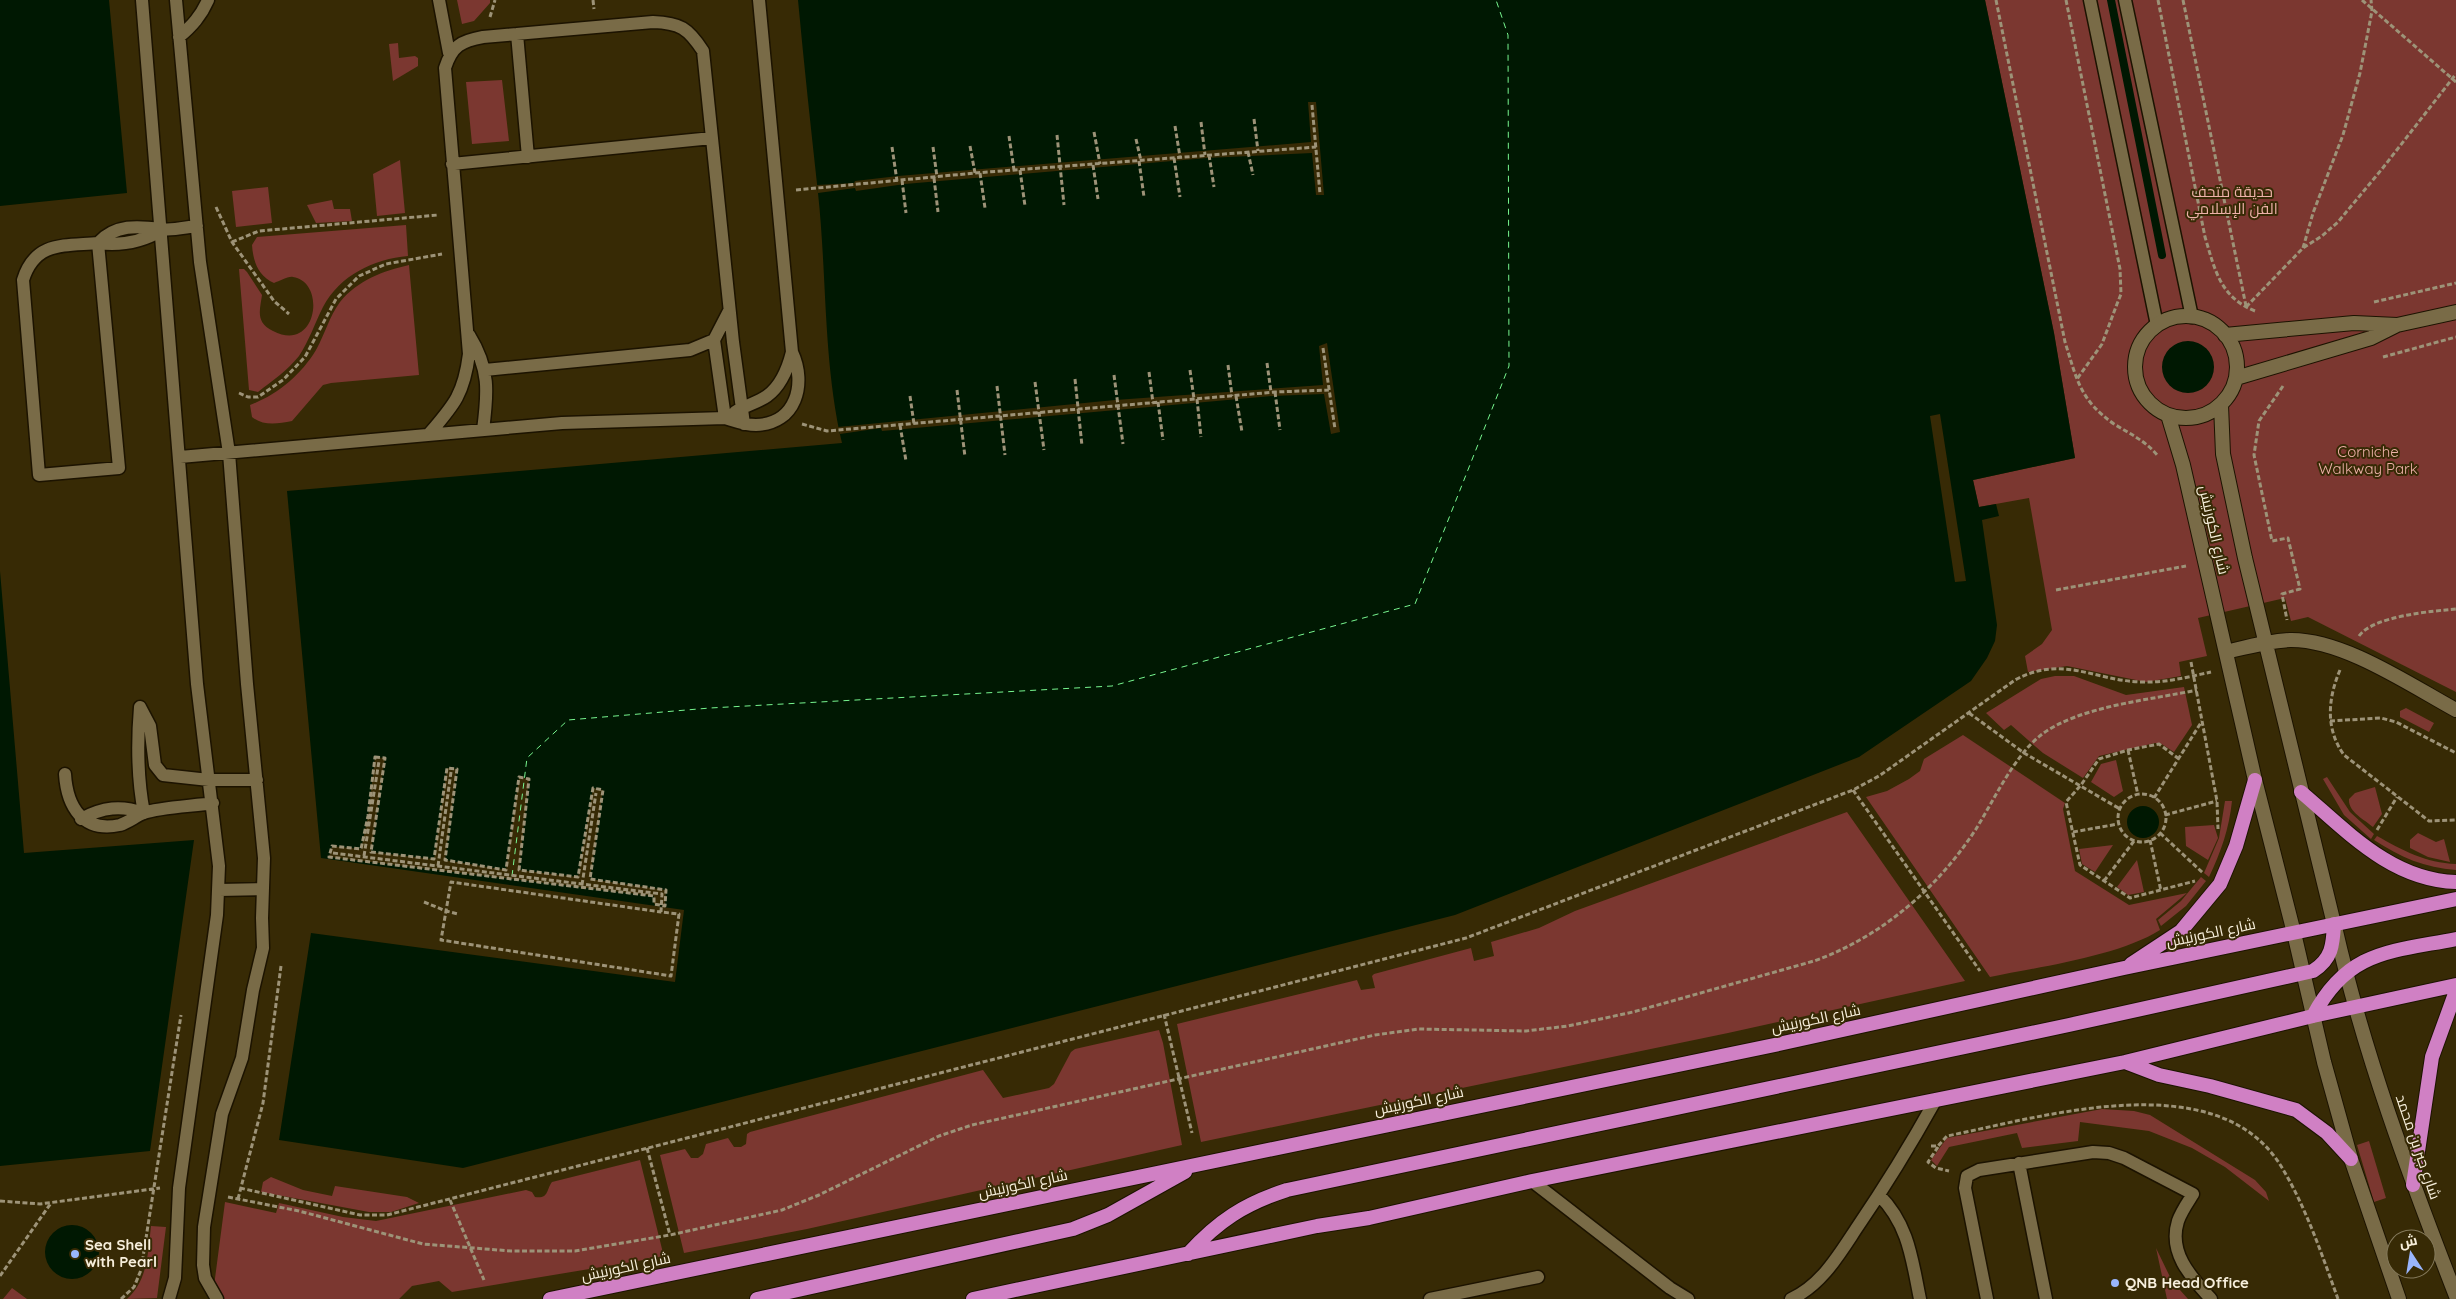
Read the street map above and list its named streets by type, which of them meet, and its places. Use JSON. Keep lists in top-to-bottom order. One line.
{"streets":{"highway":["شارع الكورنيش"],"street":["شارع جبر بن محمد"]},"crossings":[["شارع الكورنيش","شارع جبر بن محمد"]],"parks":["حديقة متحف الفن الإسلامي","Corniche Walkway Park"],"places":["Sea Shell with Pearl","QNB Head Office"],"north":"top"}
